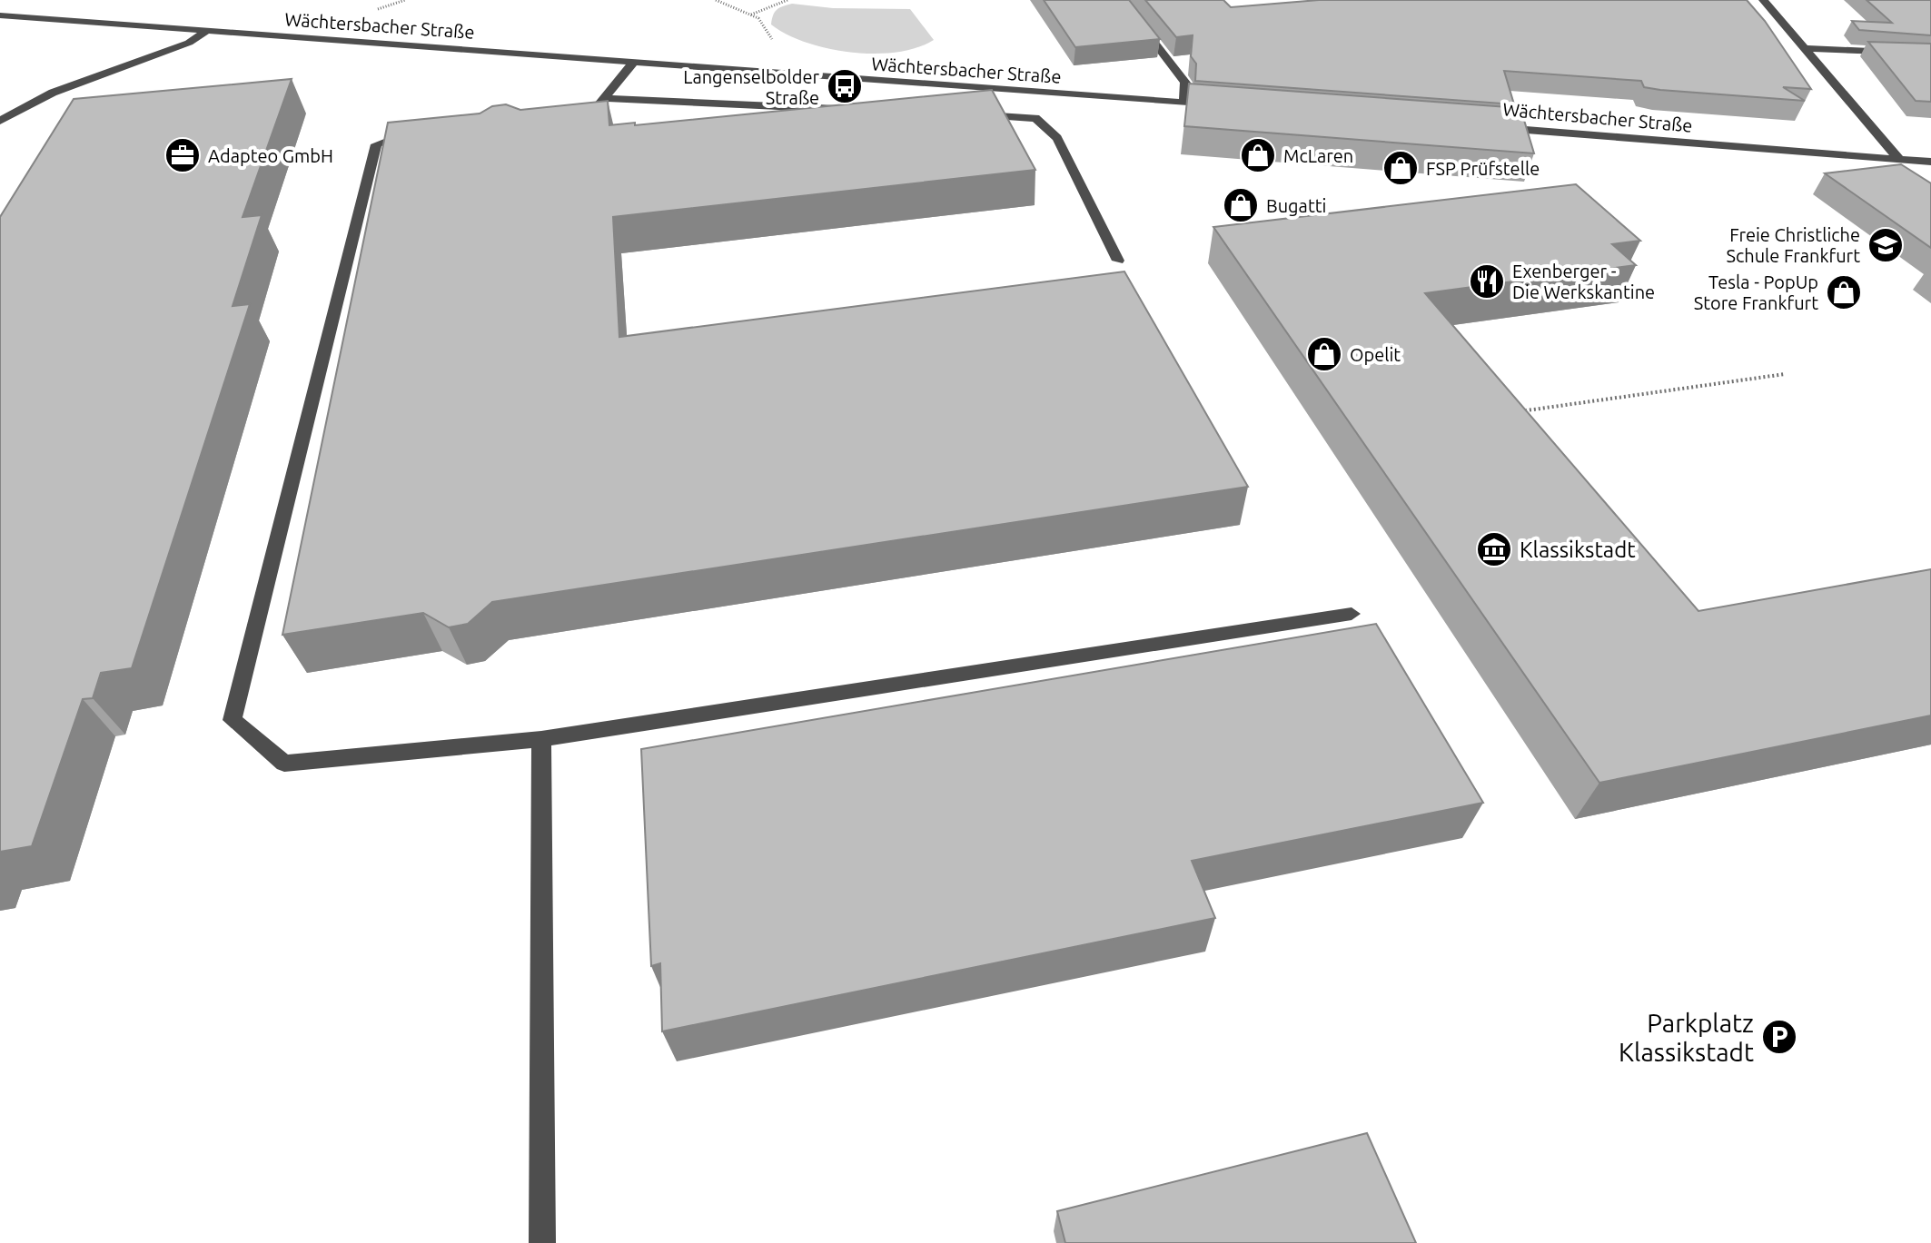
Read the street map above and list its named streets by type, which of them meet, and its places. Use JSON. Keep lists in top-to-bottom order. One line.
{"streets":{"street":["Wächtersbacher Straße"]},"places":{"bus stop":["Langenselbolder Straße"],"office":["Adapteo GmbH"],"shop":["McLaren","FSP Prüfstelle","Bugatti","Tesla - PopUp Store Frankfurt","Opelit"],"school or university":["Freie Christliche Schule Frankfurt"],"restaurant":["Exenberger - Die Werkskantine"],"museum":["Klassikstadt"],"parking":["Parkplatz Klassikstadt"]}}
